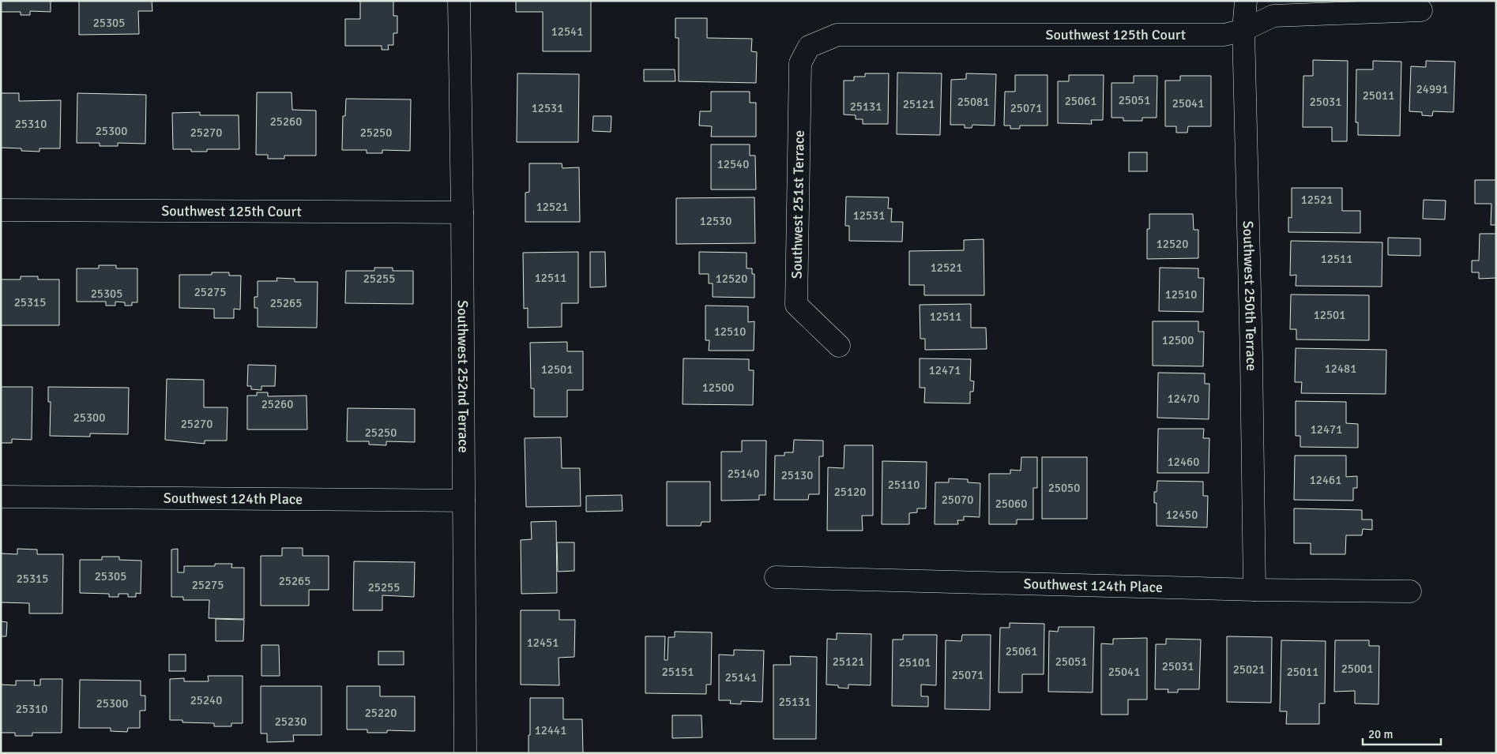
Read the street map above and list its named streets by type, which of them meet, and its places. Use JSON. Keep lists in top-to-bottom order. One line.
{"streets":{"street":["Southwest 125th Court","Southwest 251st Terrace","Southwest 250th Terrace","Southwest 252nd Terrace","Southwest 124th Place"]},"crossings":[["Southwest 125th Court","Southwest 251st Terrace"],["Southwest 125th Court","Southwest 250th Terrace"],["Southwest 125th Court","Southwest 252nd Terrace"],["Southwest 250th Terrace","Southwest 124th Place"],["Southwest 252nd Terrace","Southwest 124th Place"]],"house_numbers":["25305","12541","24991","25011","25051","25061","25081","25031","25041","25121","25131","12531","25071","25260","25310","25300","25270","25250","12540","12521","12521","12531","12530","12520","12511","12521","12511","25255","12520","25275","25305","12510","25315","25265","12501","12511","12510","12500","12481","12501","12471","12500","12470","25260","25300","25270","12471","25250","12460","25140","25130","12461","25110","25050","25120","25070","25060","12450","25305","25315","25265","25275","25255","12451","25061","25121","25051","25101","25031","25001","25021","25151","25041","25011","25071","25141","25240","25131","25300","25310","25220","25230","12441"],"scale_bar":"20 m"}
